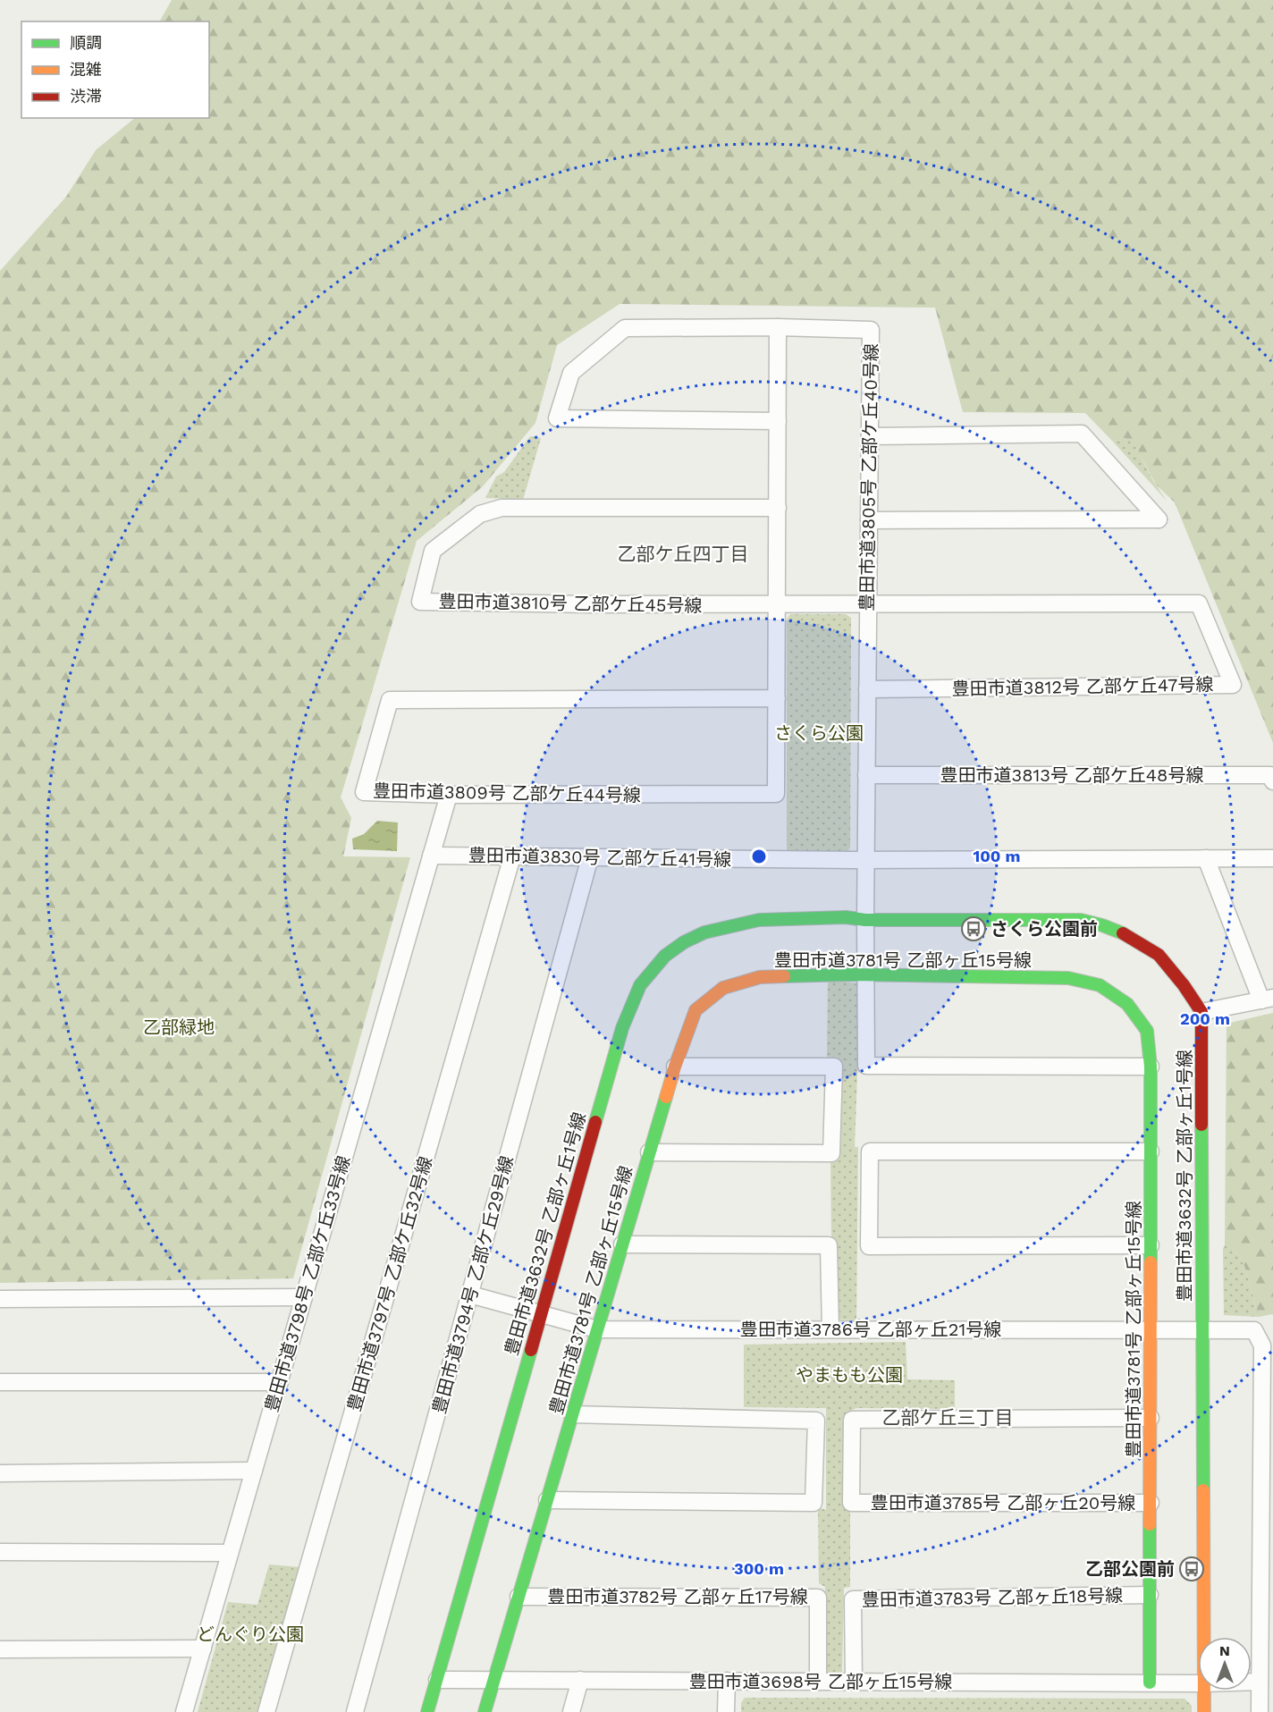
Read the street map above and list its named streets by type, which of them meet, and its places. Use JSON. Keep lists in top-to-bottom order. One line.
{"streets":{"street":["豊田市道3805号 乙部ケ丘40号線","豊田市道3810号 乙部ケ丘45号線","豊田市道3812号 乙部ケ丘47号線","豊田市道3813号 乙部ケ丘48号線","豊田市道3809号 乙部ケ丘44号線","豊田市道3830号 乙部ケ丘41号線","豊田市道3781号 乙部ヶ丘15号線","豊田市道3632号 乙部ヶ丘1号線","豊田市道3798号 乙部ケ丘33号線","豊田市道3797号 乙部ケ丘32号線","豊田市道3794号 乙部ケ丘29号線","豊田市道3786号 乙部ヶ丘21号線","豊田市道3785号 乙部ヶ丘20号線","豊田市道3782号 乙部ヶ丘17号線","豊田市道3783号 乙部ヶ丘18号線","豊田市道3698号 乙部ヶ丘15号線"]},"crossings":[["豊田市道3805号 乙部ケ丘40号線","豊田市道3812号 乙部ケ丘47号線"],["豊田市道3805号 乙部ケ丘40号線","豊田市道3813号 乙部ケ丘48号線"],["豊田市道3805号 乙部ケ丘40号線","豊田市道3830号 乙部ケ丘41号線"],["豊田市道3805号 乙部ケ丘40号線","豊田市道3781号 乙部ヶ丘15号線"],["豊田市道3805号 乙部ケ丘40号線","豊田市道3632号 乙部ヶ丘1号線"],["豊田市道3809号 乙部ケ丘44号線","豊田市道3798号 乙部ケ丘33号線"],["豊田市道3830号 乙部ケ丘41号線","豊田市道3798号 乙部ケ丘33号線"],["豊田市道3830号 乙部ケ丘41号線","豊田市道3797号 乙部ケ丘32号線"],["豊田市道3830号 乙部ケ丘41号線","豊田市道3794号 乙部ケ丘29号線"],["豊田市道3781号 乙部ヶ丘15号線","豊田市道3786号 乙部ヶ丘21号線"],["豊田市道3781号 乙部ヶ丘15号線","豊田市道3785号 乙部ヶ丘20号線"],["豊田市道3781号 乙部ヶ丘15号線","豊田市道3782号 乙部ヶ丘17号線"],["豊田市道3781号 乙部ヶ丘15号線","豊田市道3783号 乙部ヶ丘18号線"],["豊田市道3781号 乙部ヶ丘15号線","豊田市道3698号 乙部ヶ丘15号線"],["豊田市道3632号 乙部ヶ丘1号線","豊田市道3786号 乙部ヶ丘21号線"],["豊田市道3632号 乙部ヶ丘1号線","豊田市道3698号 乙部ヶ丘15号線"],["豊田市道3794号 乙部ケ丘29号線","豊田市道3786号 乙部ヶ丘21号線"],["豊田市道3786号 乙部ヶ丘21号線","豊田市道3698号 乙部ヶ丘15号線"],["豊田市道3782号 乙部ヶ丘17号線","豊田市道3698号 乙部ヶ丘15号線"],["豊田市道3783号 乙部ヶ丘18号線","豊田市道3698号 乙部ヶ丘15号線"]],"districts":["乙部ケ丘四丁目","乙部ケ丘三丁目"],"parks":["さくら公園","乙部緑地","やまもも公園","どんぐり公園"],"places":{"bus stop":["さくら公園前","乙部公園前"]},"legend":["順調","混雑","渋滞"],"north":"top","rings":["100 m","200 m","300 m"]}
